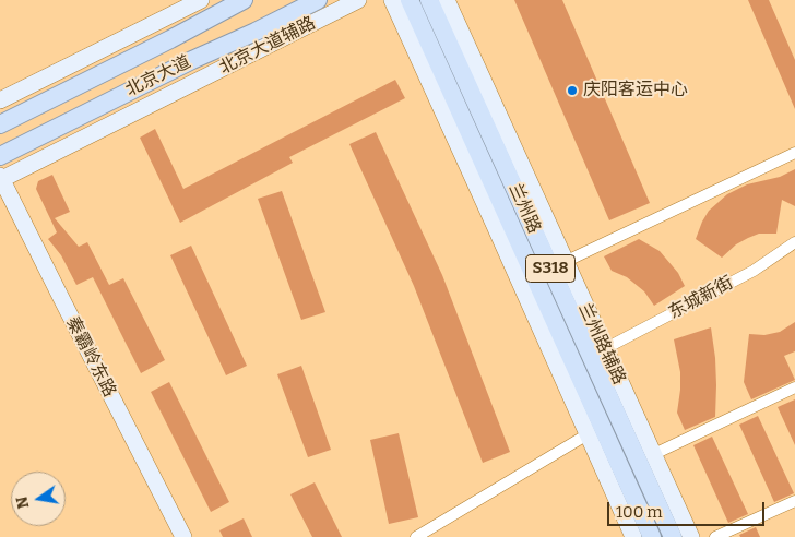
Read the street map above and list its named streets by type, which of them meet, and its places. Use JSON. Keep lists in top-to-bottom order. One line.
{"streets":{"main road":["北京大道","兰州路","S318"],"street":["北京大道辅路","东城新街","兰州路辅路","秦霸岭东路"]},"crossings":[["北京大道辅路","秦霸岭东路"],["东城新街","兰州路辅路"]],"places":["庆阳客运中心"],"scale_bar":"100 m","north":"left"}
